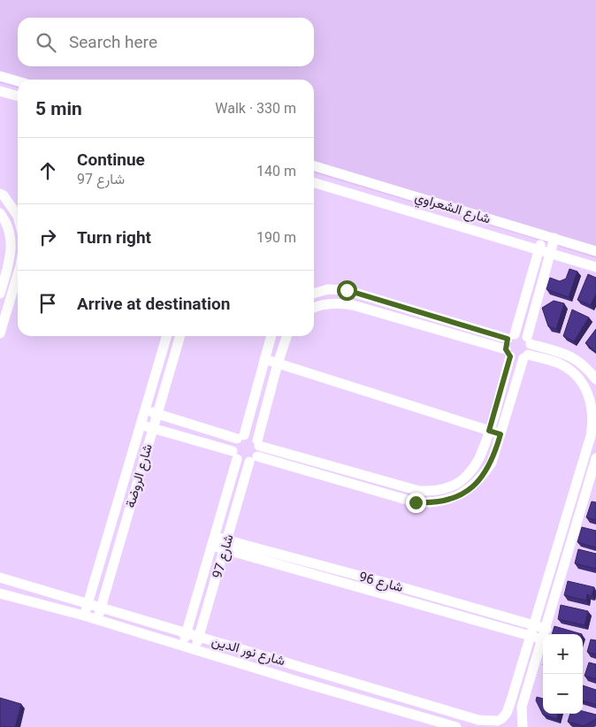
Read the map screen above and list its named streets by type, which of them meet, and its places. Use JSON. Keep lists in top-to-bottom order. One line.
{"streets":{"street":["شارع الشعراوي","شارع الروضة","شارع 97","شارع 96","شارع نور الدين"]},"crossings":[["شارع الروضة","شارع نور الدين"],["شارع 97","شارع 96"],["شارع 97","شارع نور الدين"]],"page":{"search":"Search here","heading":["5 min","Walk · 330 m"],"list":[["Continue","شارع 97","140 m"],["Turn right","190 m"],"Arrive at destination"],"map_buttons":["+","−"]}}
